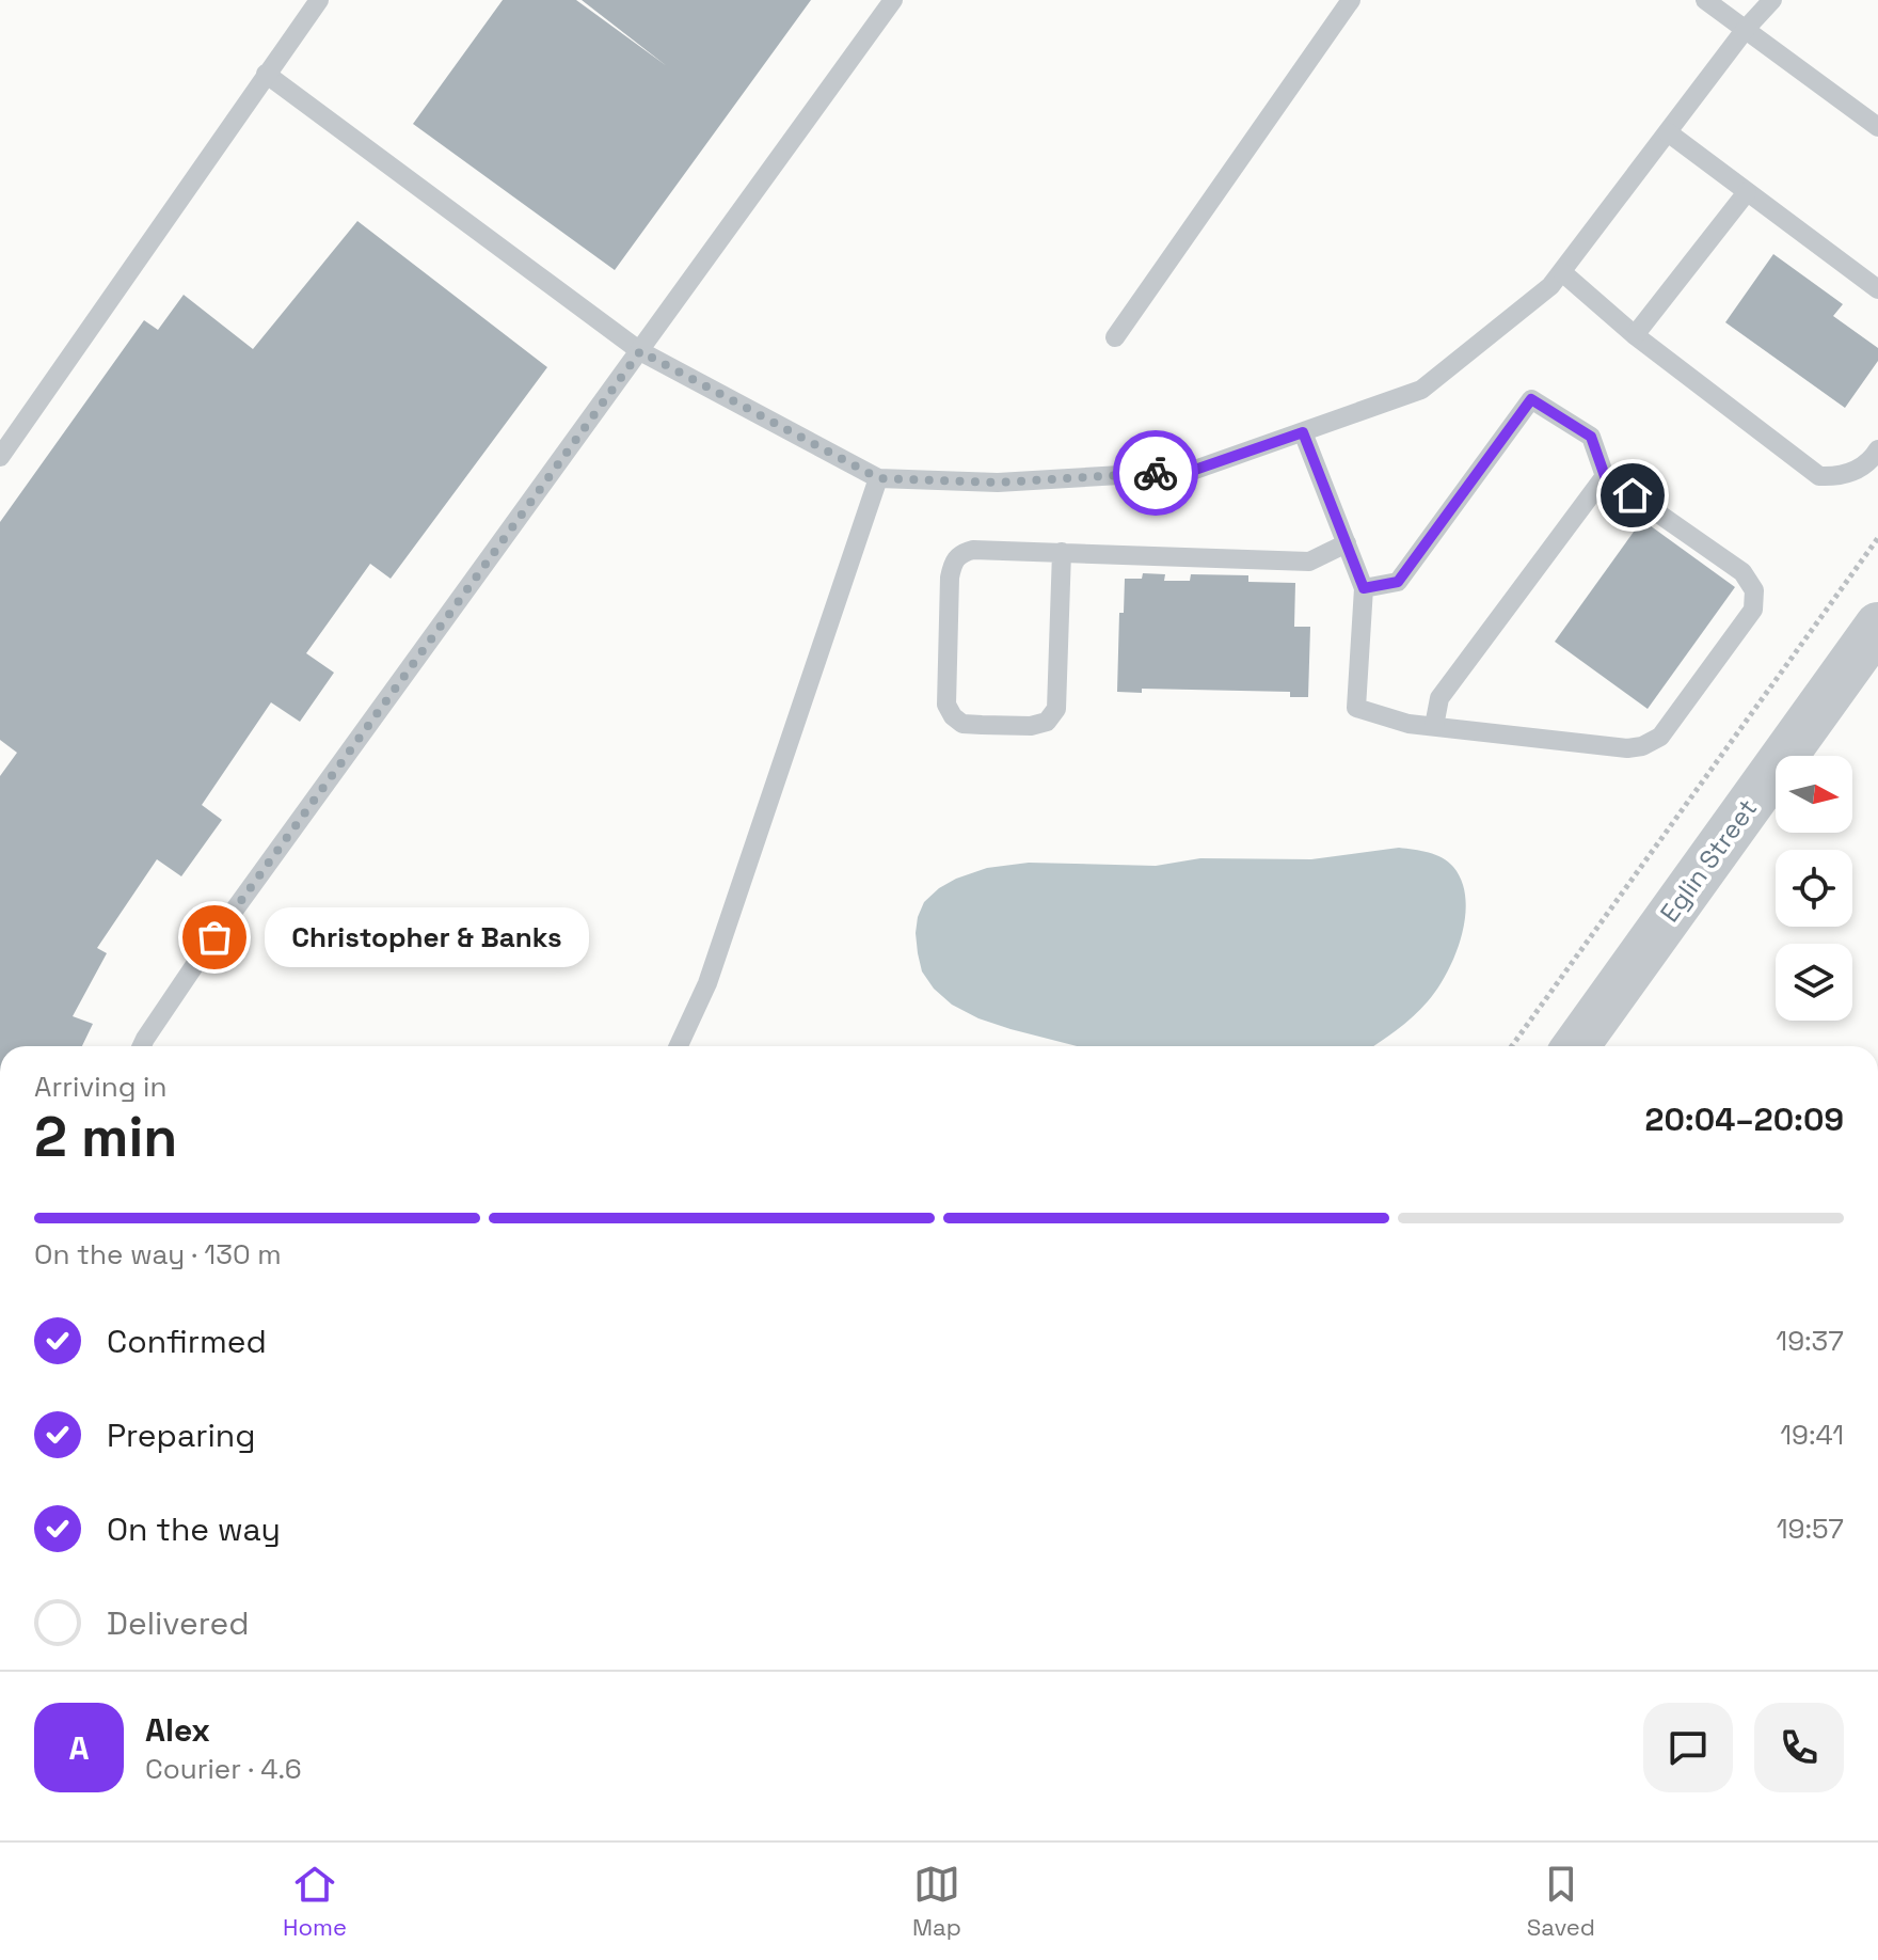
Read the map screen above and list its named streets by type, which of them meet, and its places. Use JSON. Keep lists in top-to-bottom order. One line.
{"streets":{"street":["Eglin Street"]},"places":["Christopher & Banks"],"north":"right","page":{"bubble":"Christopher & Banks","heading":["2 min","Arriving in","20:04–20:09"],"panel":["Alex","Courier · 4.6"],"bar":"On the way · 130 m","list":[["Confirmed","19:37"],["Preparing","19:41"],["On the way","19:57"],"Delivered"],"round":"A","tabs":["Home","Map","Saved"]}}
